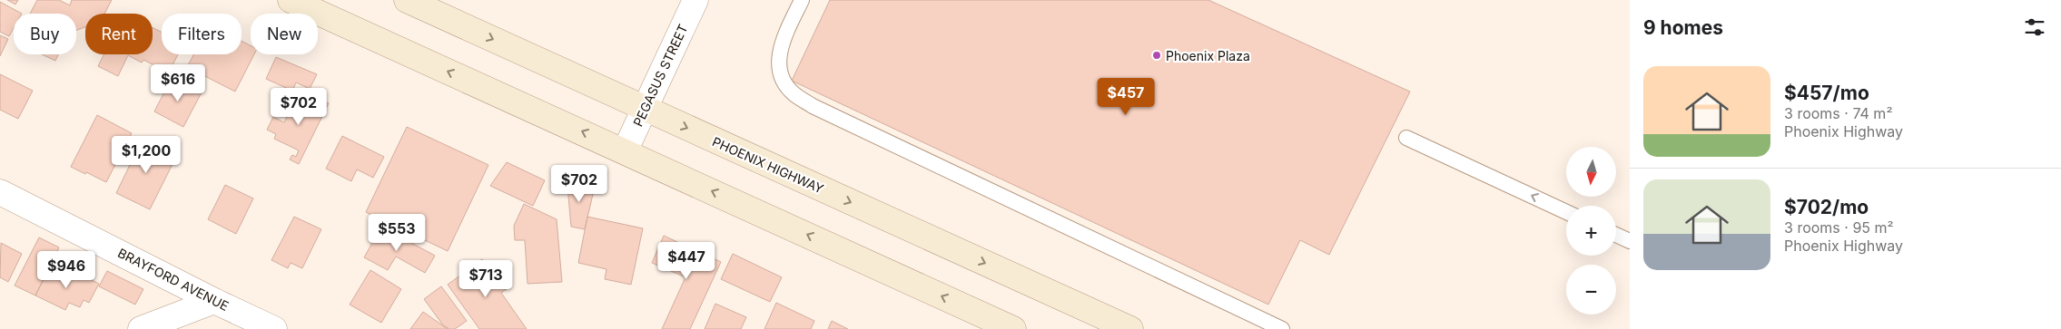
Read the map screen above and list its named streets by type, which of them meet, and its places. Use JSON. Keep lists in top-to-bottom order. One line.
{"streets":{"main road":["PHOENIX HIGHWAY"],"street":["PEGASUS STREET","BRAYFORD AVENUE"]},"crossings":[["PEGASUS STREET","PHOENIX HIGHWAY"]],"places":["Phoenix Plaza"],"north":"bottom","page":{"heading":"9 homes","chip":["Buy","Rent","Filters","New"],"list":[{"name":"$457/mo","note":"3 rooms · 74 m² · Phoenix Highway"},{"name":"$702/mo","note":"3 rooms · 95 m² · Phoenix Highway"}],"price":["$616","$457","$702","$1,200","$702","$553","$447","$946","$713"],"map_buttons":["+","−"]}}
